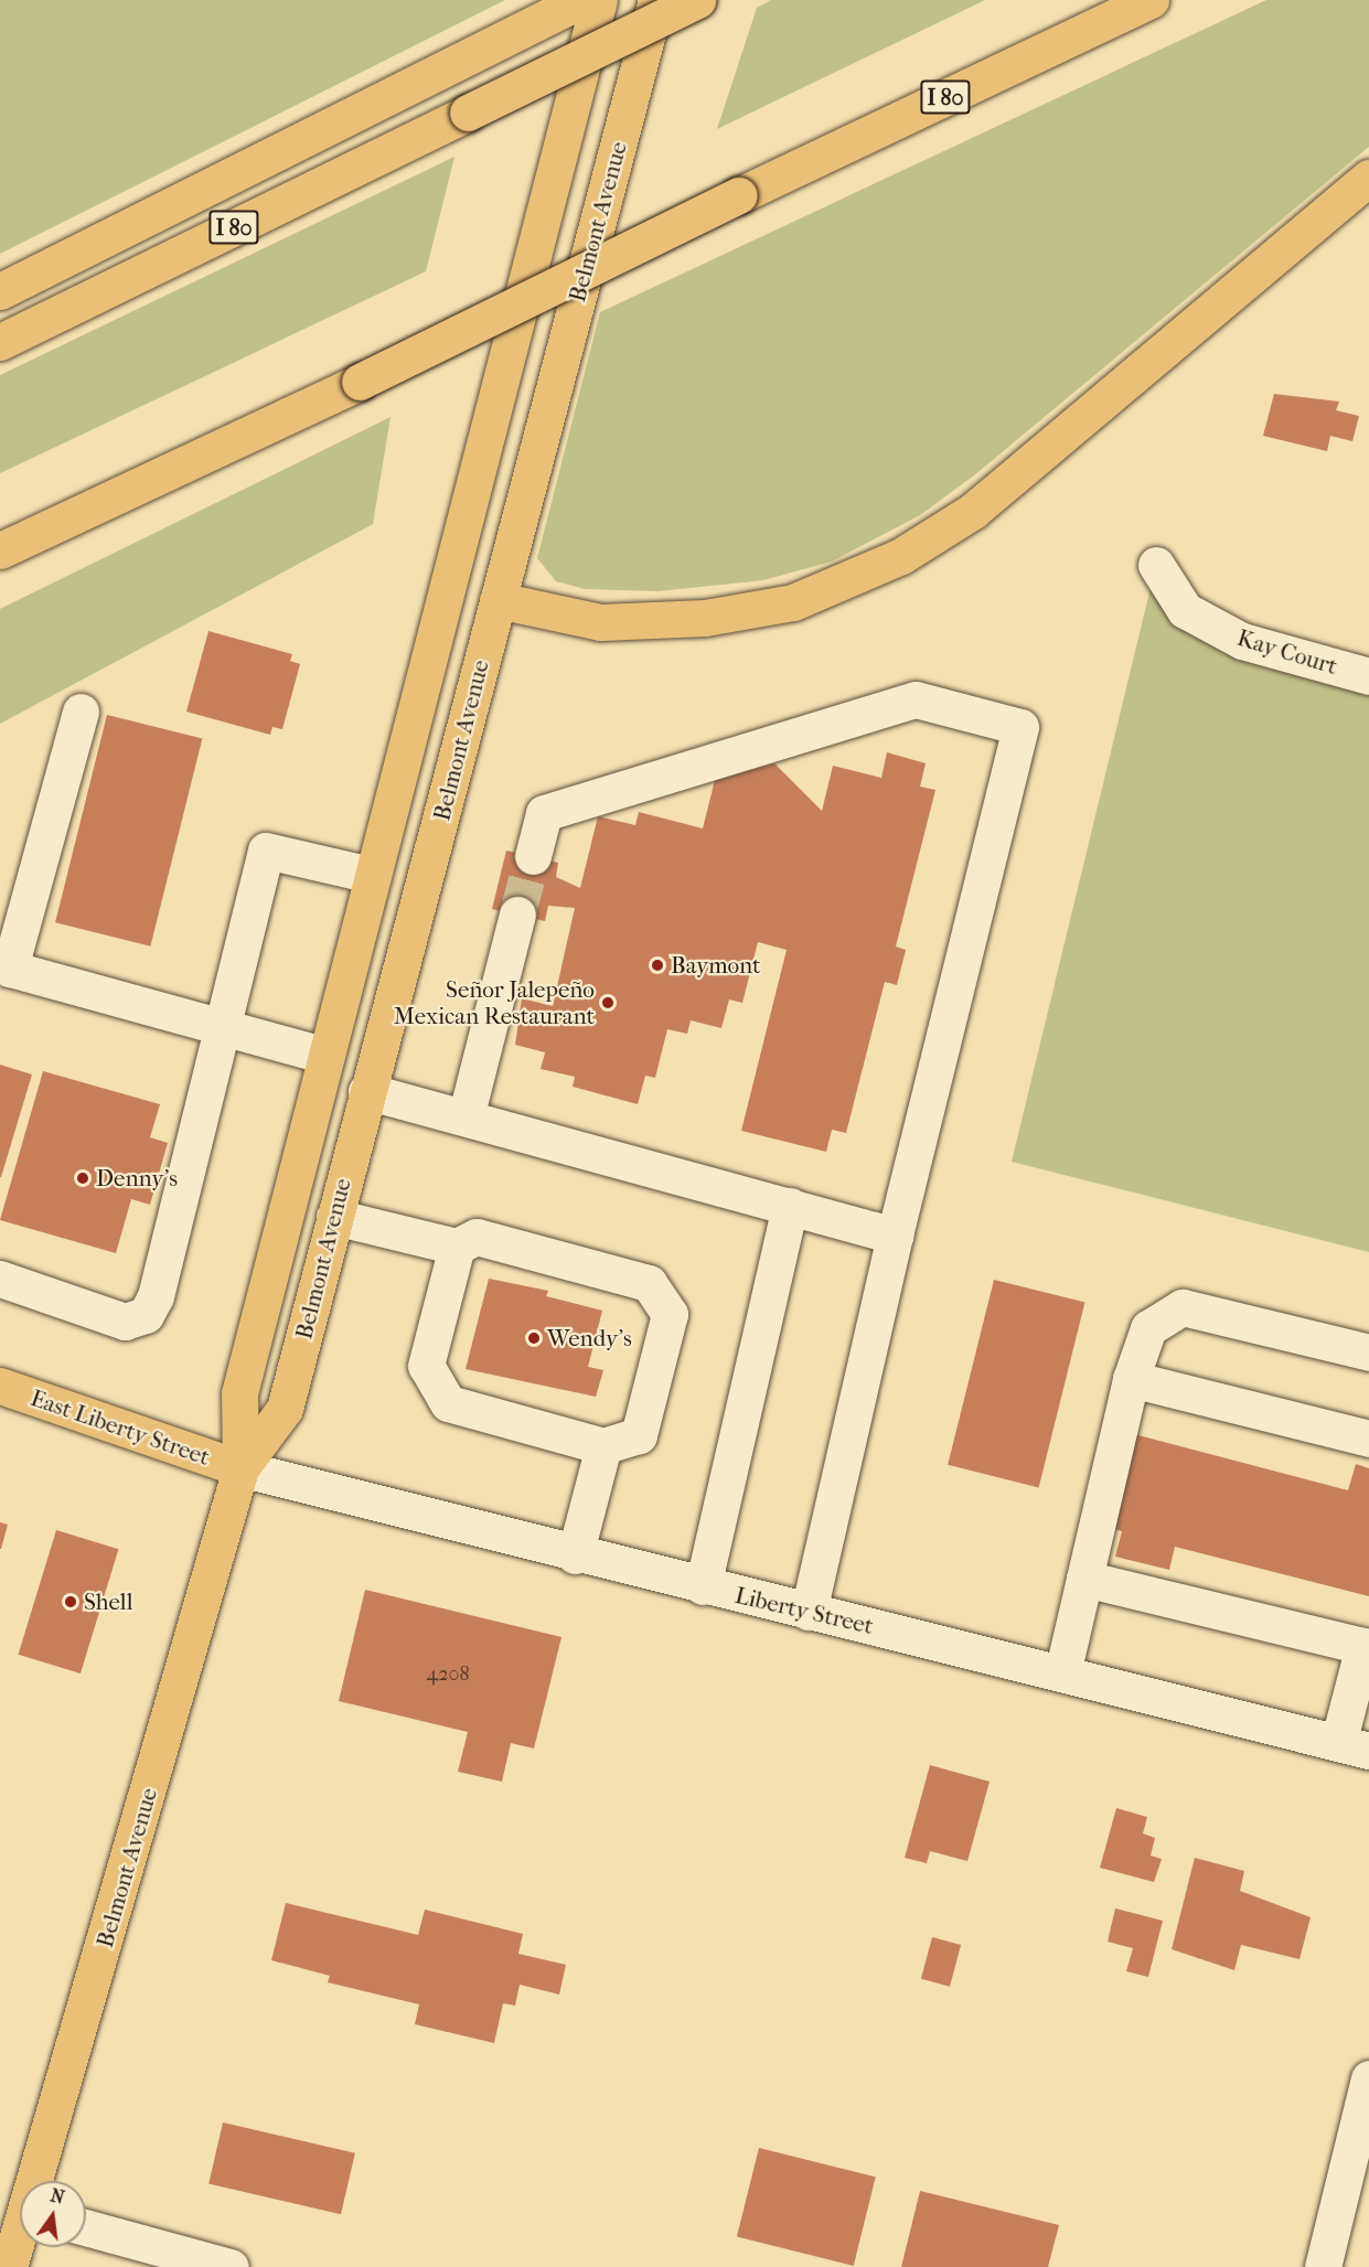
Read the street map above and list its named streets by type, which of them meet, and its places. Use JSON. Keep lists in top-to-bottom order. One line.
{"streets":{"main road":["I 80","Belmont Avenue","East Liberty Street"],"street":["Kay Court","Liberty Street"]},"crossings":[["Belmont Avenue","East Liberty Street"],["Belmont Avenue","Liberty Street"],["East Liberty Street","Liberty Street"]],"places":["Baymont","Señor Jalepeño Mexican Restaurant","Denny's","Wendy's","Shell"],"house_numbers":["4208"],"north":"top"}
